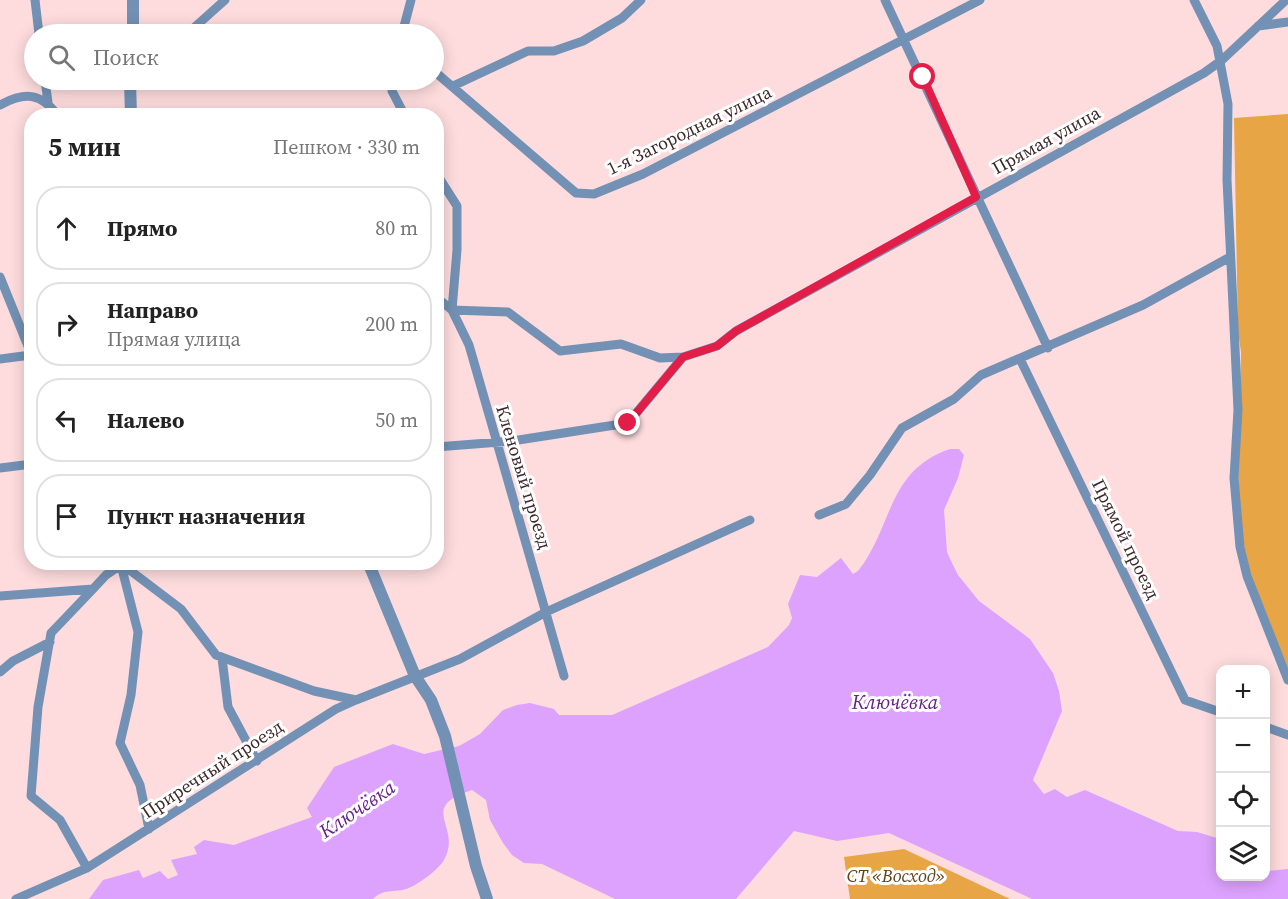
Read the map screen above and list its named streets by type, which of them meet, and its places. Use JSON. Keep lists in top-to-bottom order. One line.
{"streets":{"street":["1-я Загородная улица","Прямая улица","Кленовый проезд","Прямой проезд","Приречный проезд"]},"crossings":[["Кленовый проезд","Приречный проезд"]],"water":["Ключёвка"],"parks":["СТ «Восход»"],"page":{"search":"Поиск","heading":["5 мин","Пешком · 330 m"],"list":[["Прямо","80 m"],["Направо","Прямая улица","200 m"],["Налево","50 m"],"Пункт назначения"],"map_buttons":["+","−"]}}
